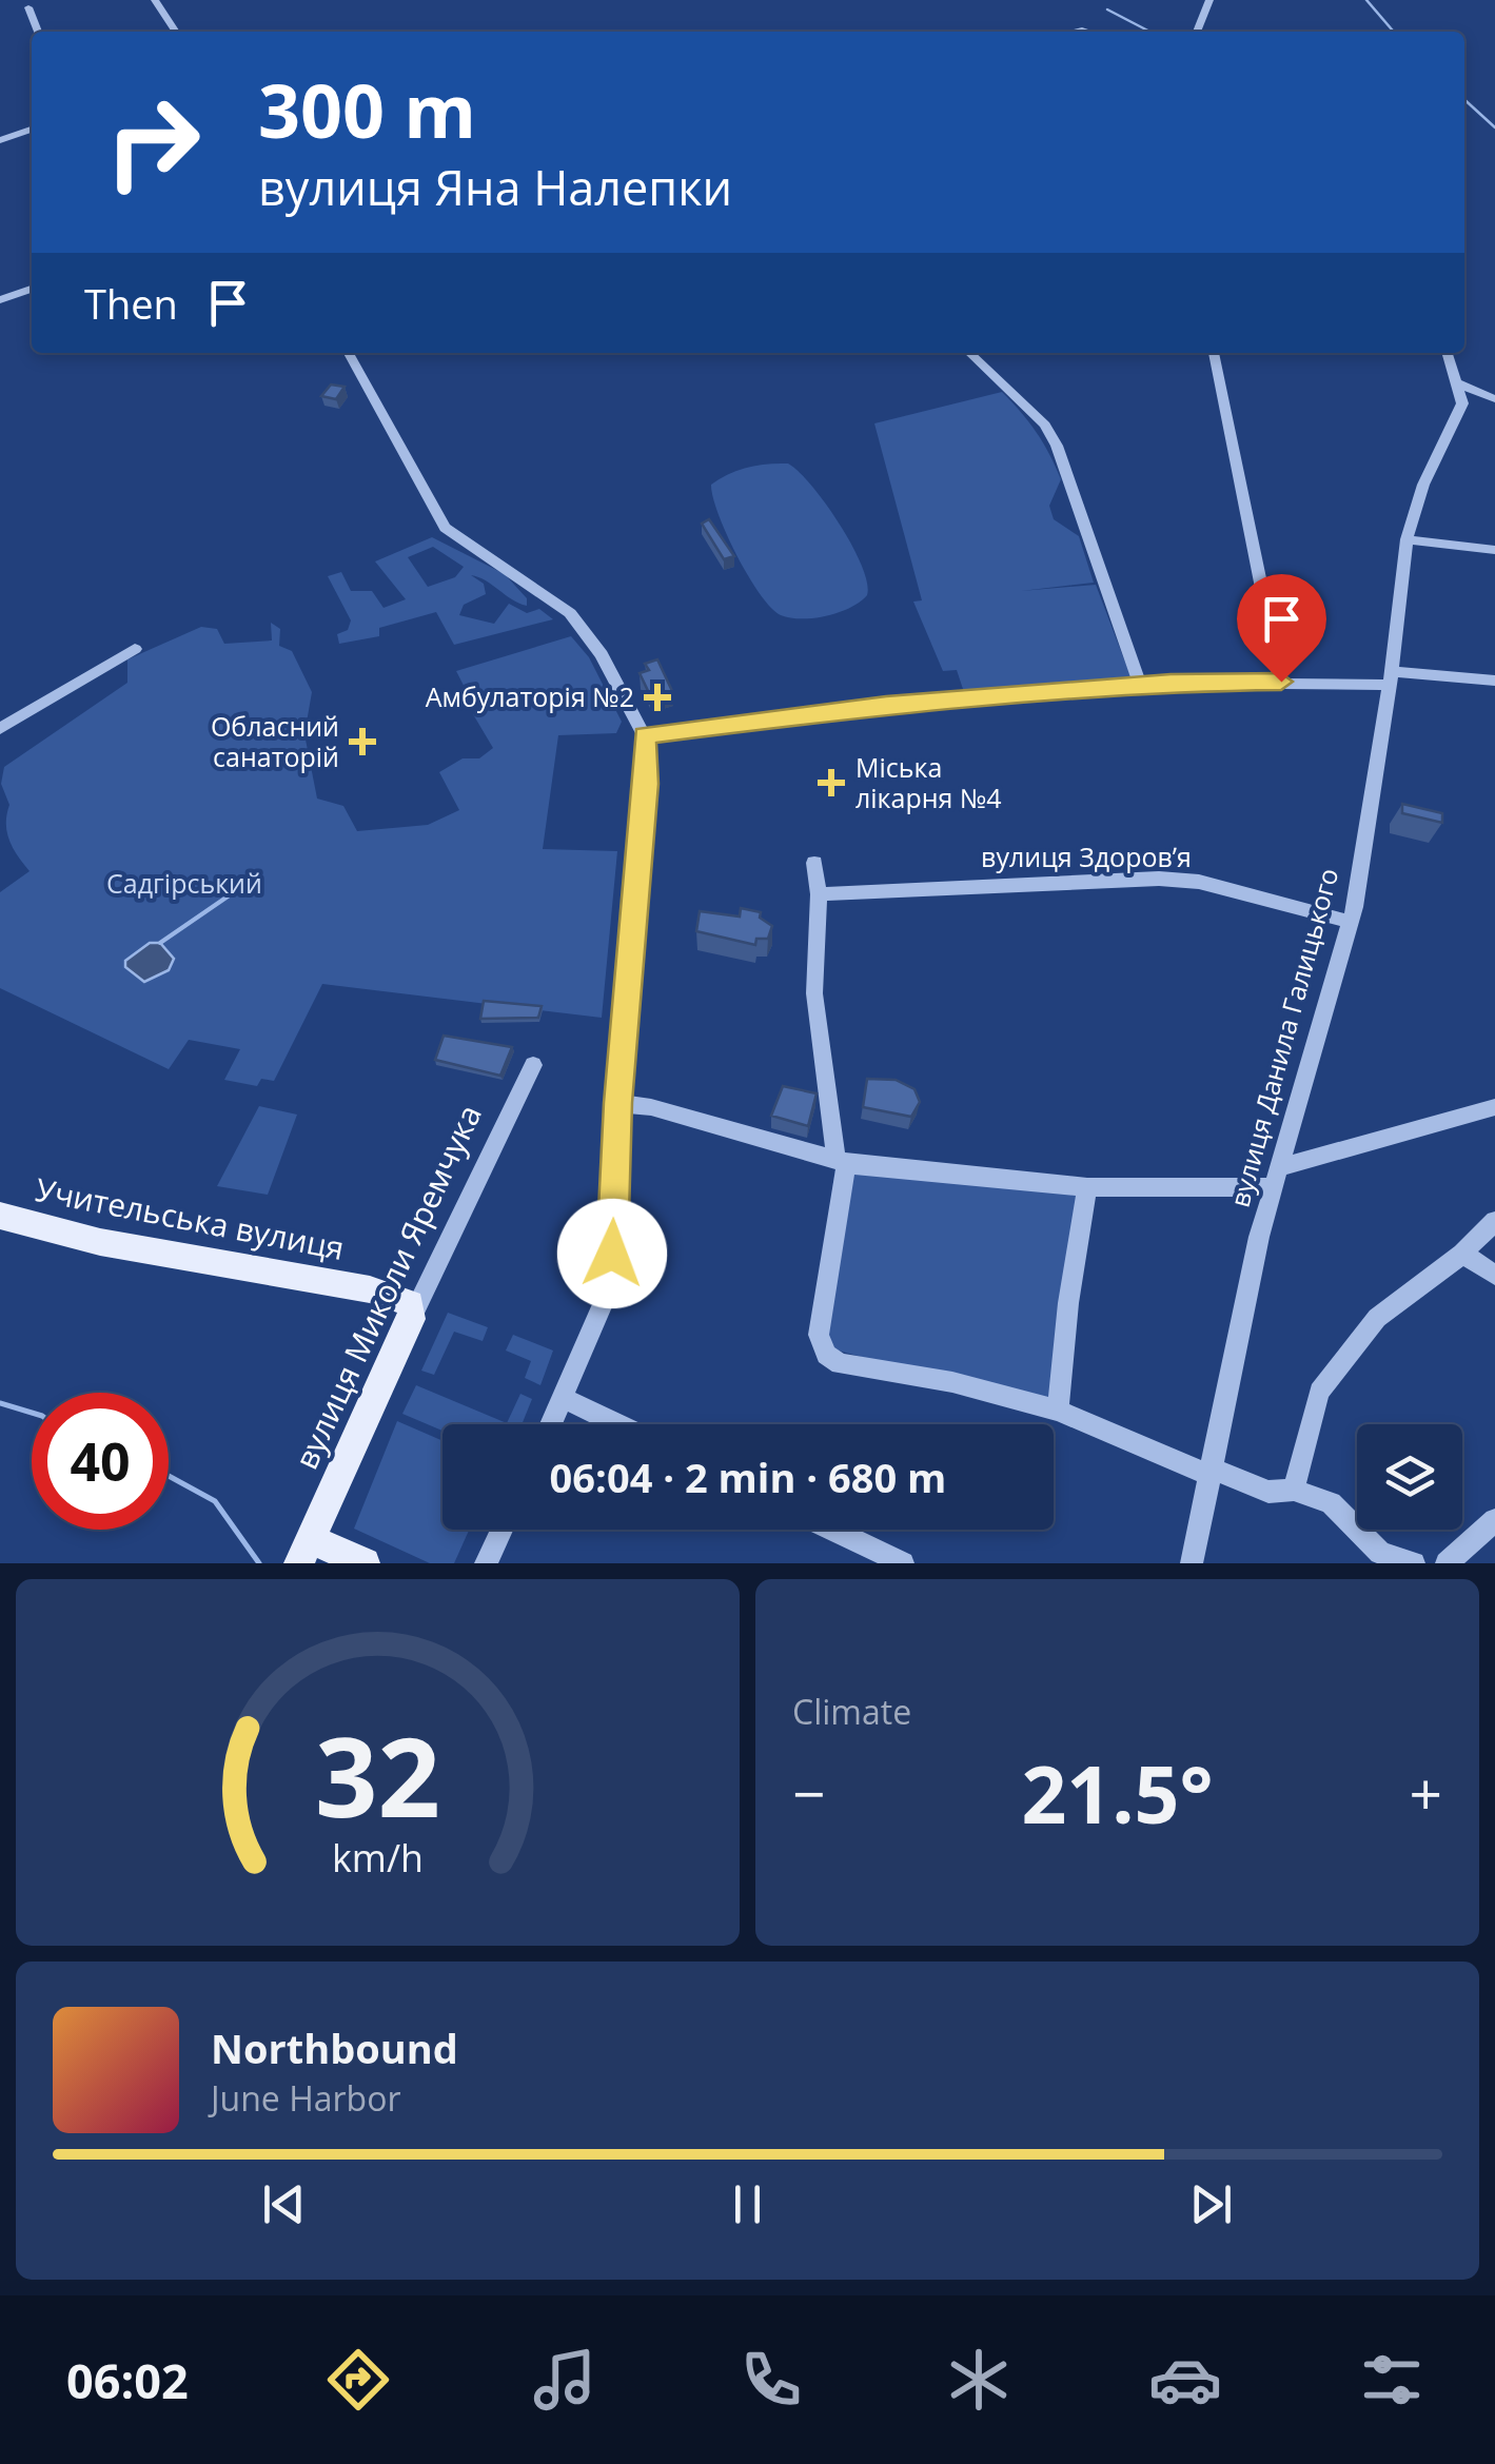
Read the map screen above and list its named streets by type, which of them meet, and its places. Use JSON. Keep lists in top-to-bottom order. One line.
{"streets":{"main road":["Учительська вулиця","вулиця Миколи Яремчука"],"street":["вулиця Здоровʼя","вулиця Данила Галицького"]},"crossings":[["вулиця Здоровʼя","вулиця Данила Галицького"],["Учительська вулиця","вулиця Миколи Яремчука"]],"parks":["Садгірський"],"places":{"health":["Амбулаторія №2","Обласний санаторій","Міська лікарня №4"]},"page":{"turn":["300 m","вулиця Яна Налепки"],"then":"Then","limit":"40","trip":"06:04 · 2 min · 680 m","tile":"Climate","heat":["−","21.5°","+"],"song":["Northbound","June Harbor"],"tabs":"06:02","gauge":["32","km/h"]}}
